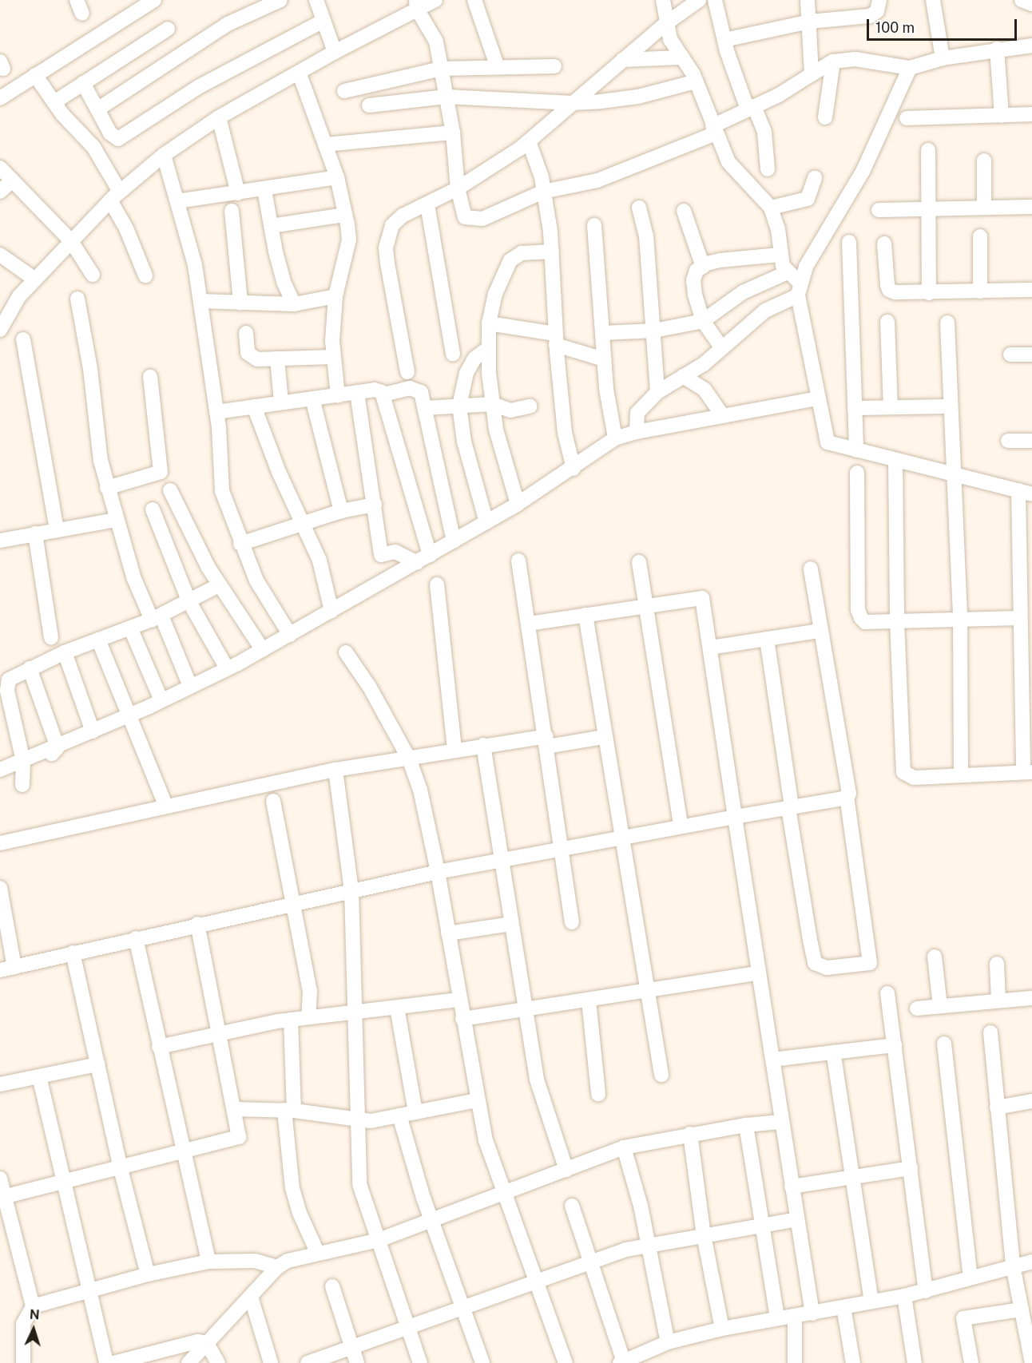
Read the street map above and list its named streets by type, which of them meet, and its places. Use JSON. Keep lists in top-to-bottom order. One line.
{"scale_bar":"100 m","north":"top"}
